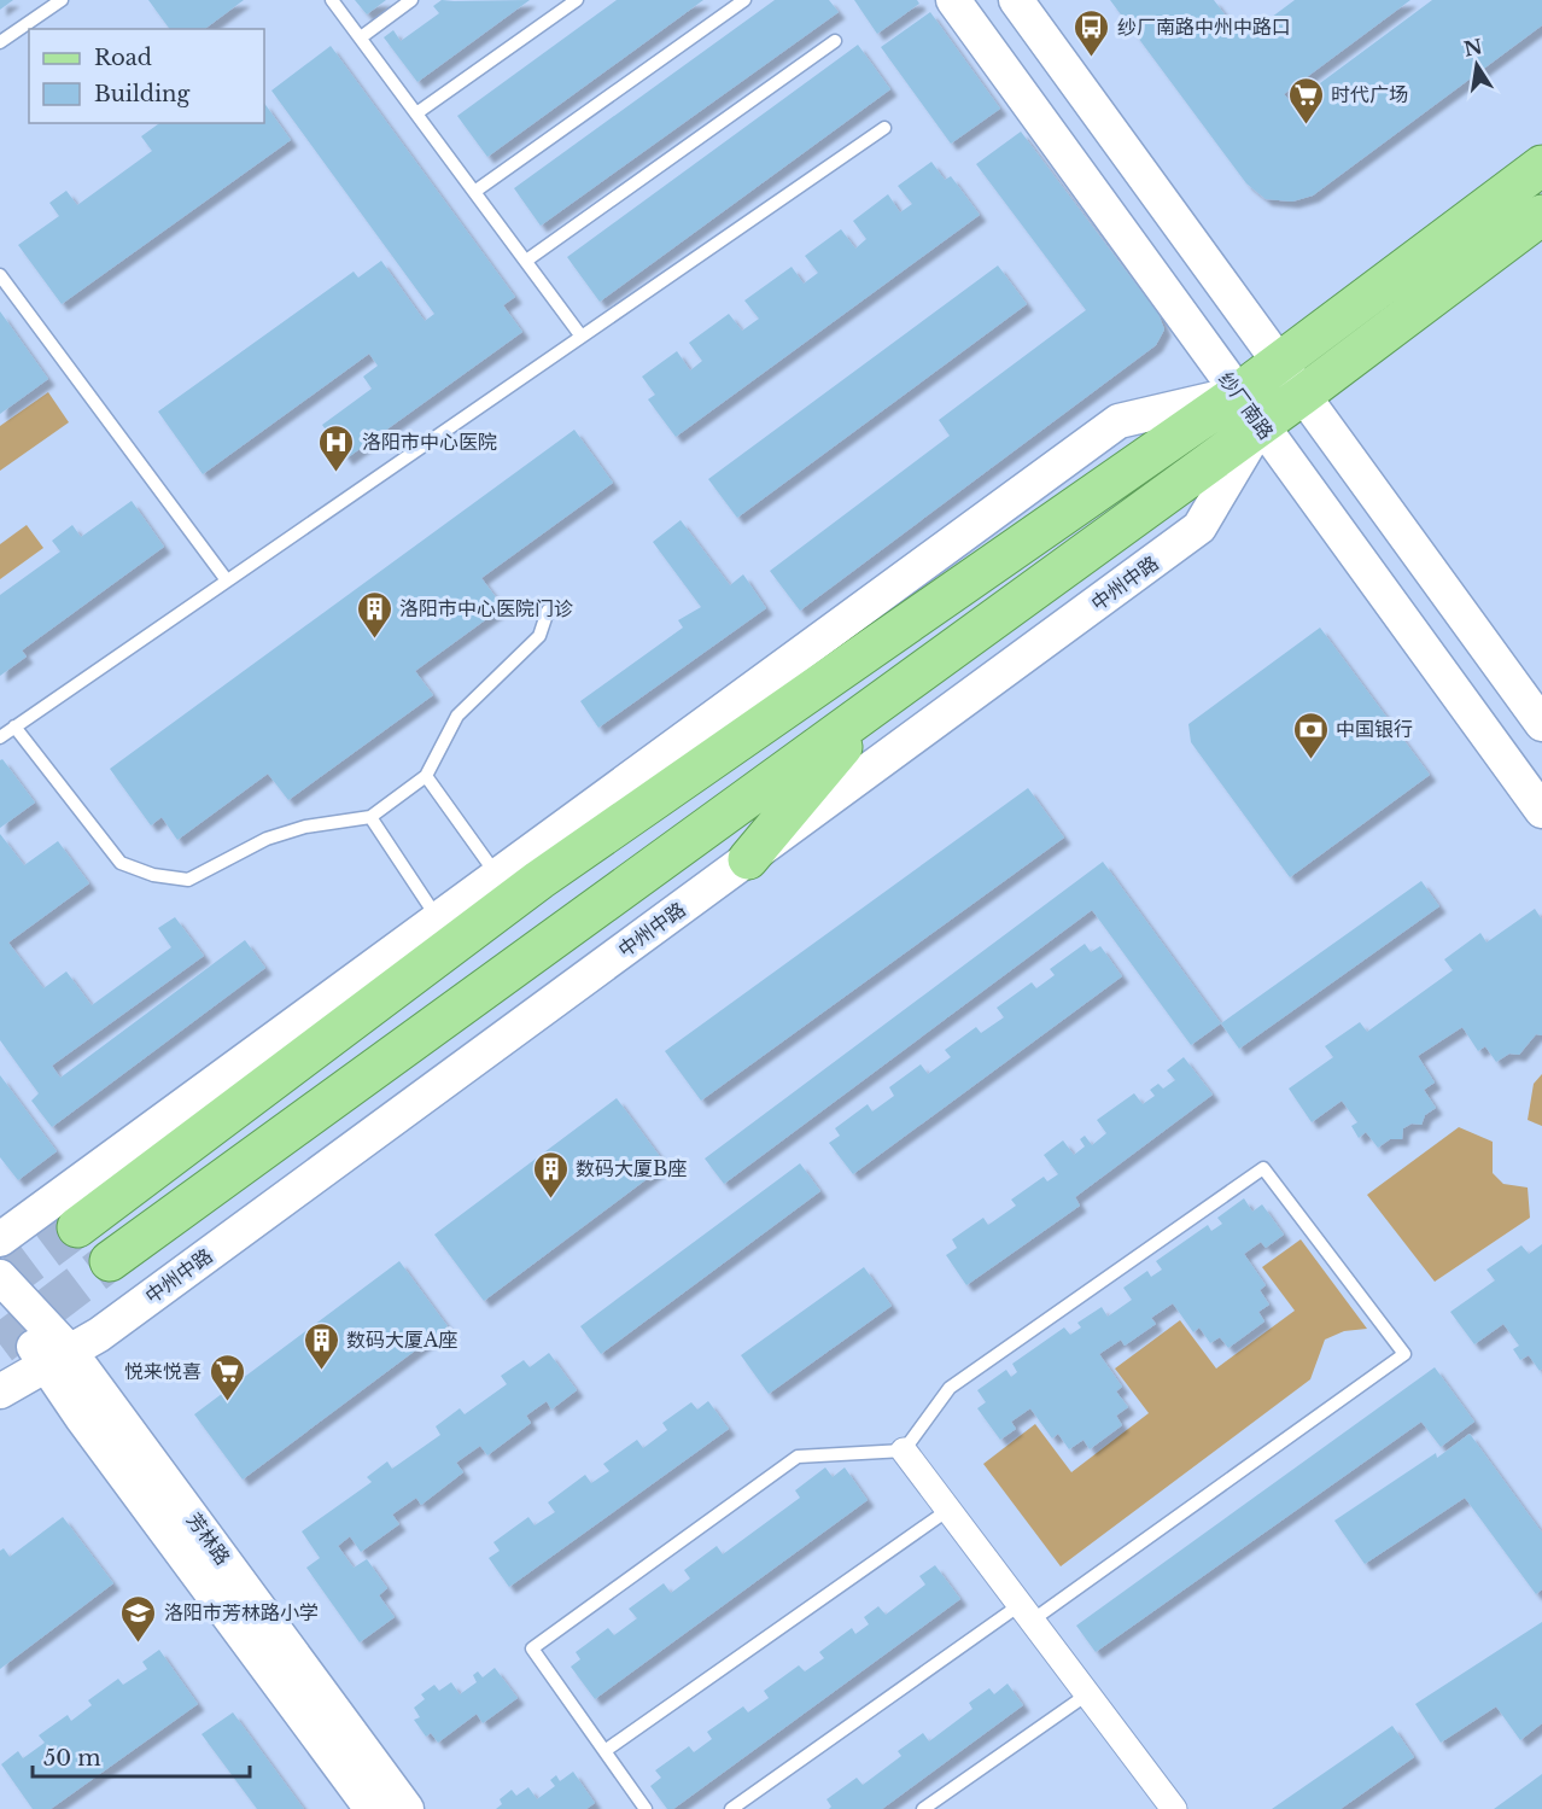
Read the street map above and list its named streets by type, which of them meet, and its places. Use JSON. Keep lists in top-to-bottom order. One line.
{"streets":{"main road":["纱厂南路","中州中路","芳林路"]},"crossings":[["纱厂南路","中州中路"],["中州中路","芳林路"]],"places":{"bus stop":["纱厂南路中州中路口"],"supermarket":["时代广场","悦来悦喜"],"hospital":["洛阳市中心医院"],"building":["洛阳市中心医院门诊","数码大厦B座","数码大厦A座"],"bank":["中国银行"],"school or university":["洛阳市芳林路小学"]},"legend":["Road","Building"],"scale_bar":"50 m","north":"top"}
